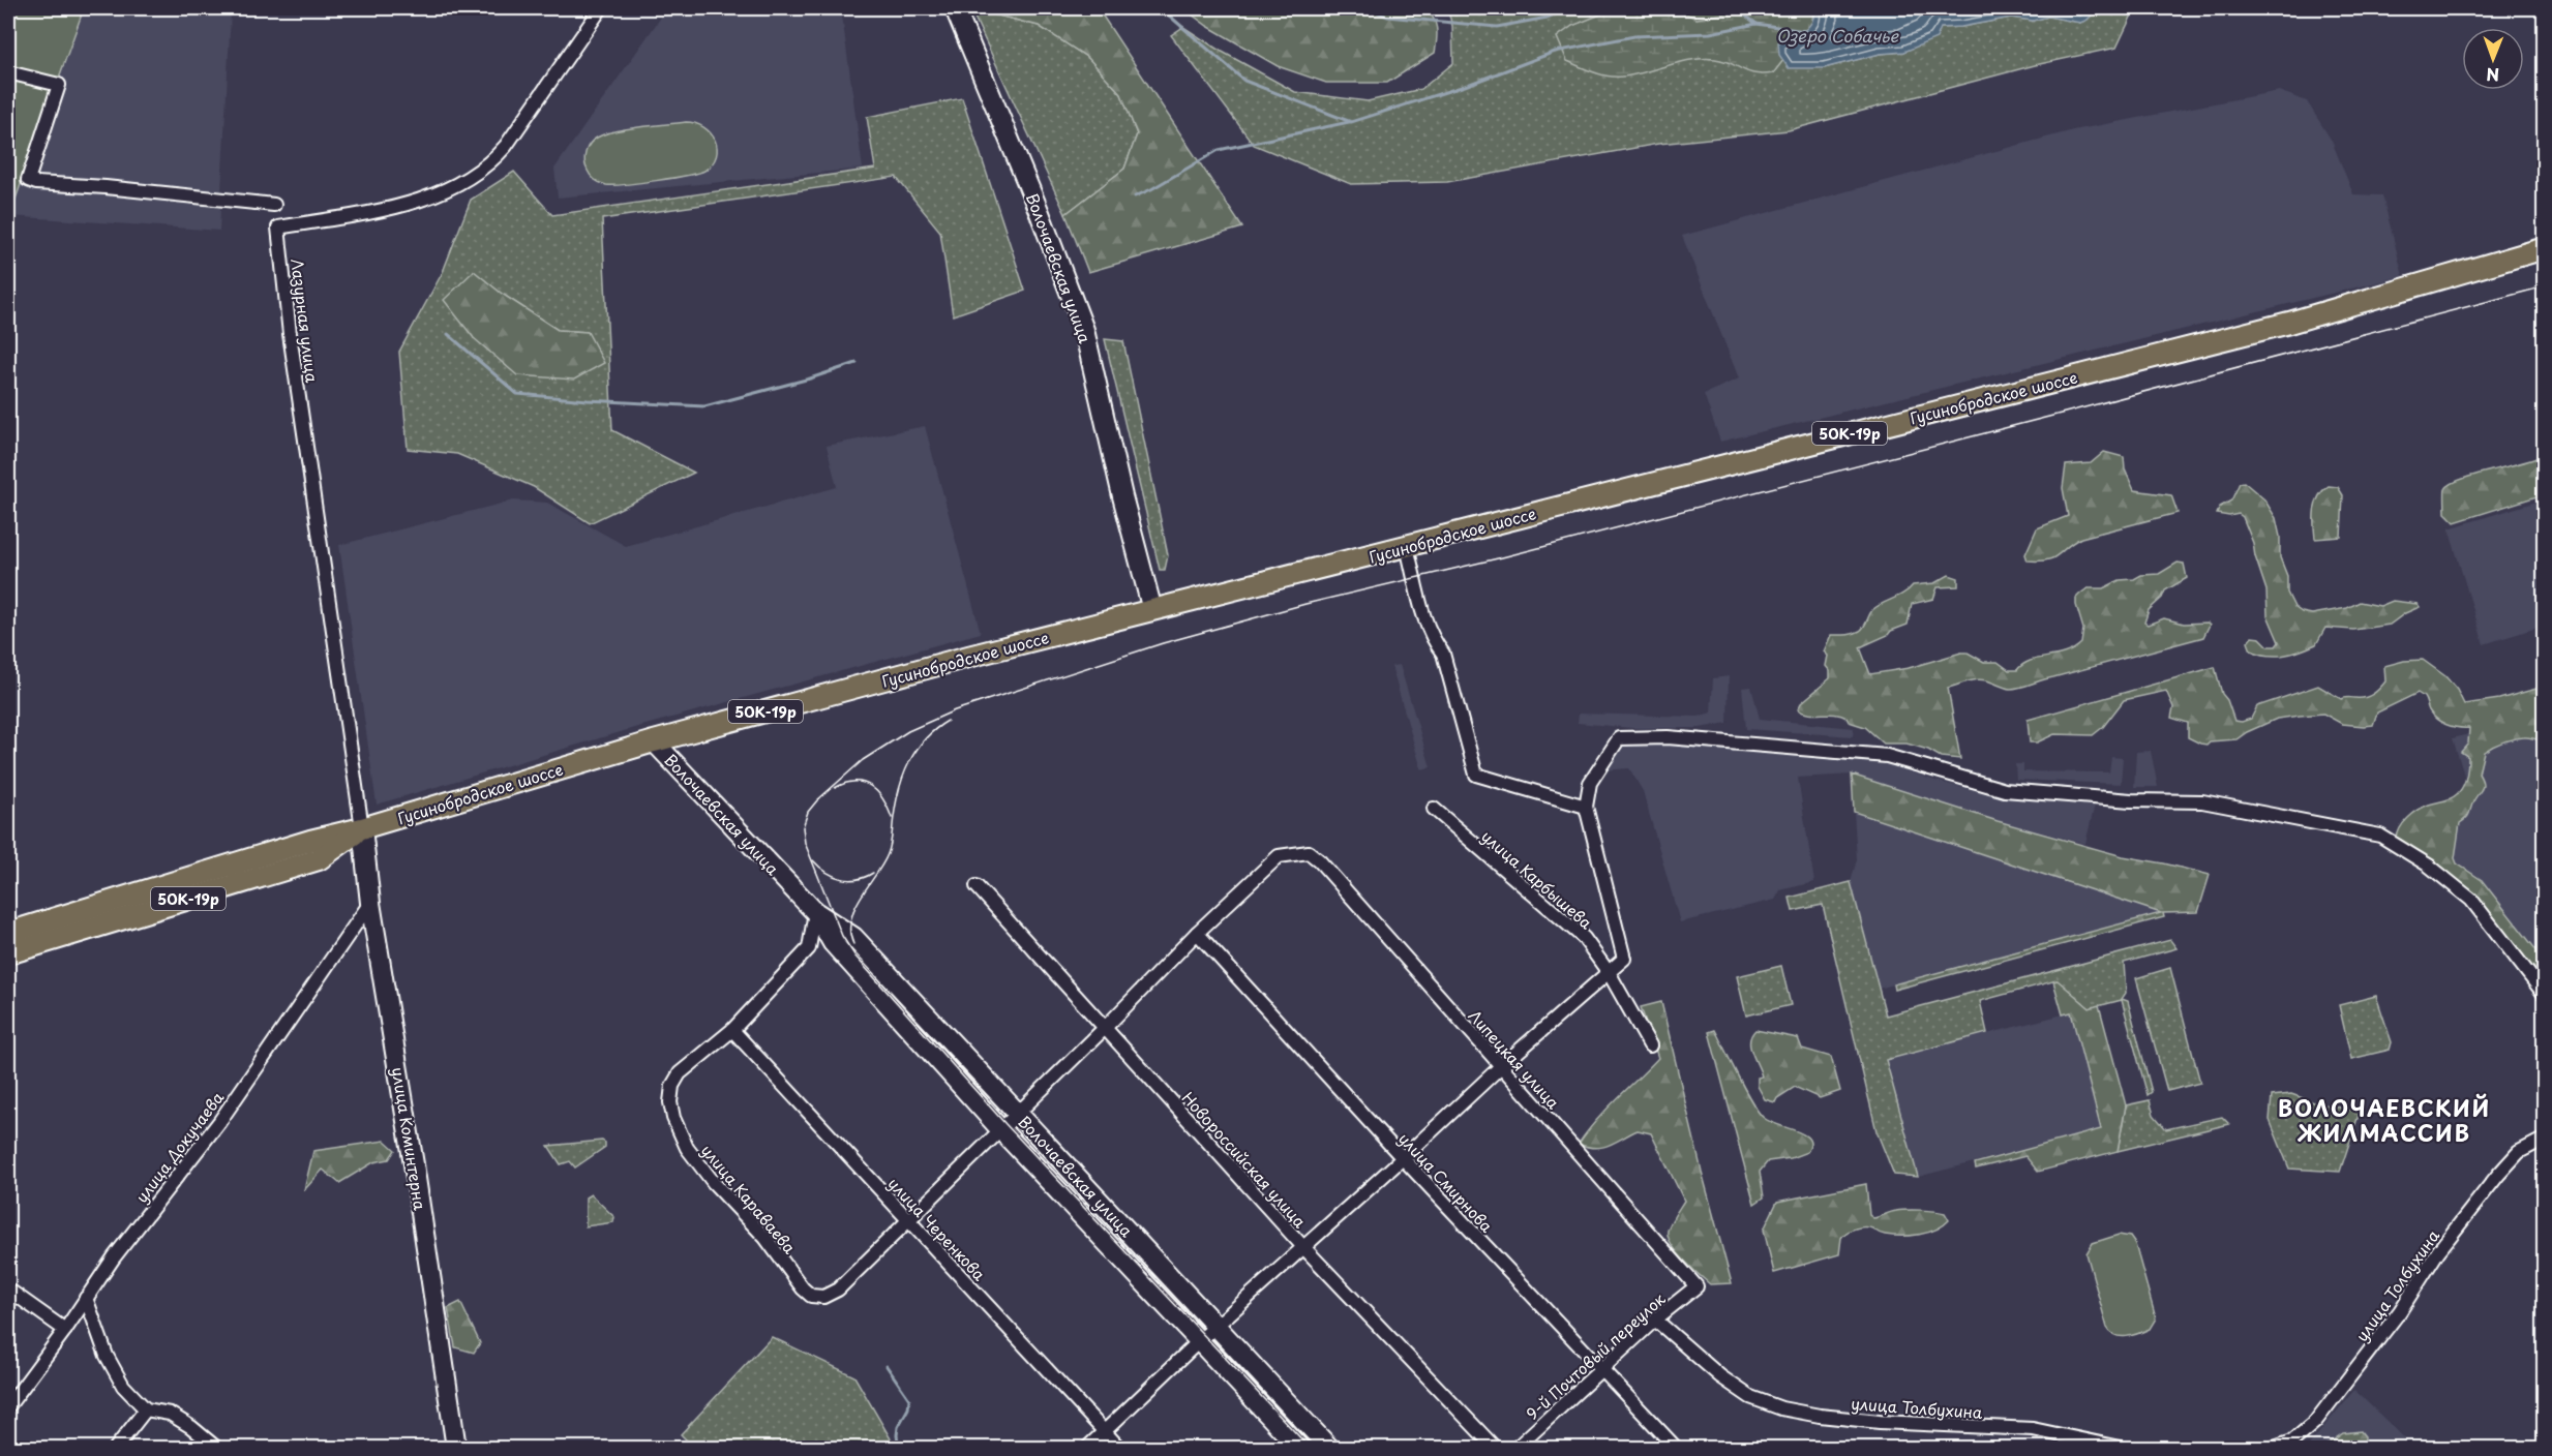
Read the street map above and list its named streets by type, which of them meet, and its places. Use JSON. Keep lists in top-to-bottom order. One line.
{"streets":{"main road":["Волочаевская улица","Гусинобродское шоссе","50К-19р","улица Коминтерна"],"street":["Лазурная улица","улица Карбышева","Липецкая улица","улица Докучаева","Новороссийская улица","улица Смирнова","улица Караваева","улица Черенкова","улица Толбухина","9-й Почтовый переулок"]},"crossings":[["Волочаевская улица","Гусинобродское шоссе"],["Лазурная улица","Гусинобродское шоссе"],["Лазурная улица","улица Коминтерна"],["Гусинобродское шоссе","улица Коминтерна"],["Липецкая улица","улица Смирнова"],["Липецкая улица","9-й Почтовый переулок"],["улица Коминтерна","улица Докучаева"],["улица Смирнова","9-й Почтовый переулок"],["улица Караваева","улица Черенкова"],["улица Толбухина","9-й Почтовый переулок"]],"districts":["ВОЛОЧАЕВСКИЙ ЖИЛМАССИВ"],"water":["Озеро Собачье"],"north":"bottom"}
